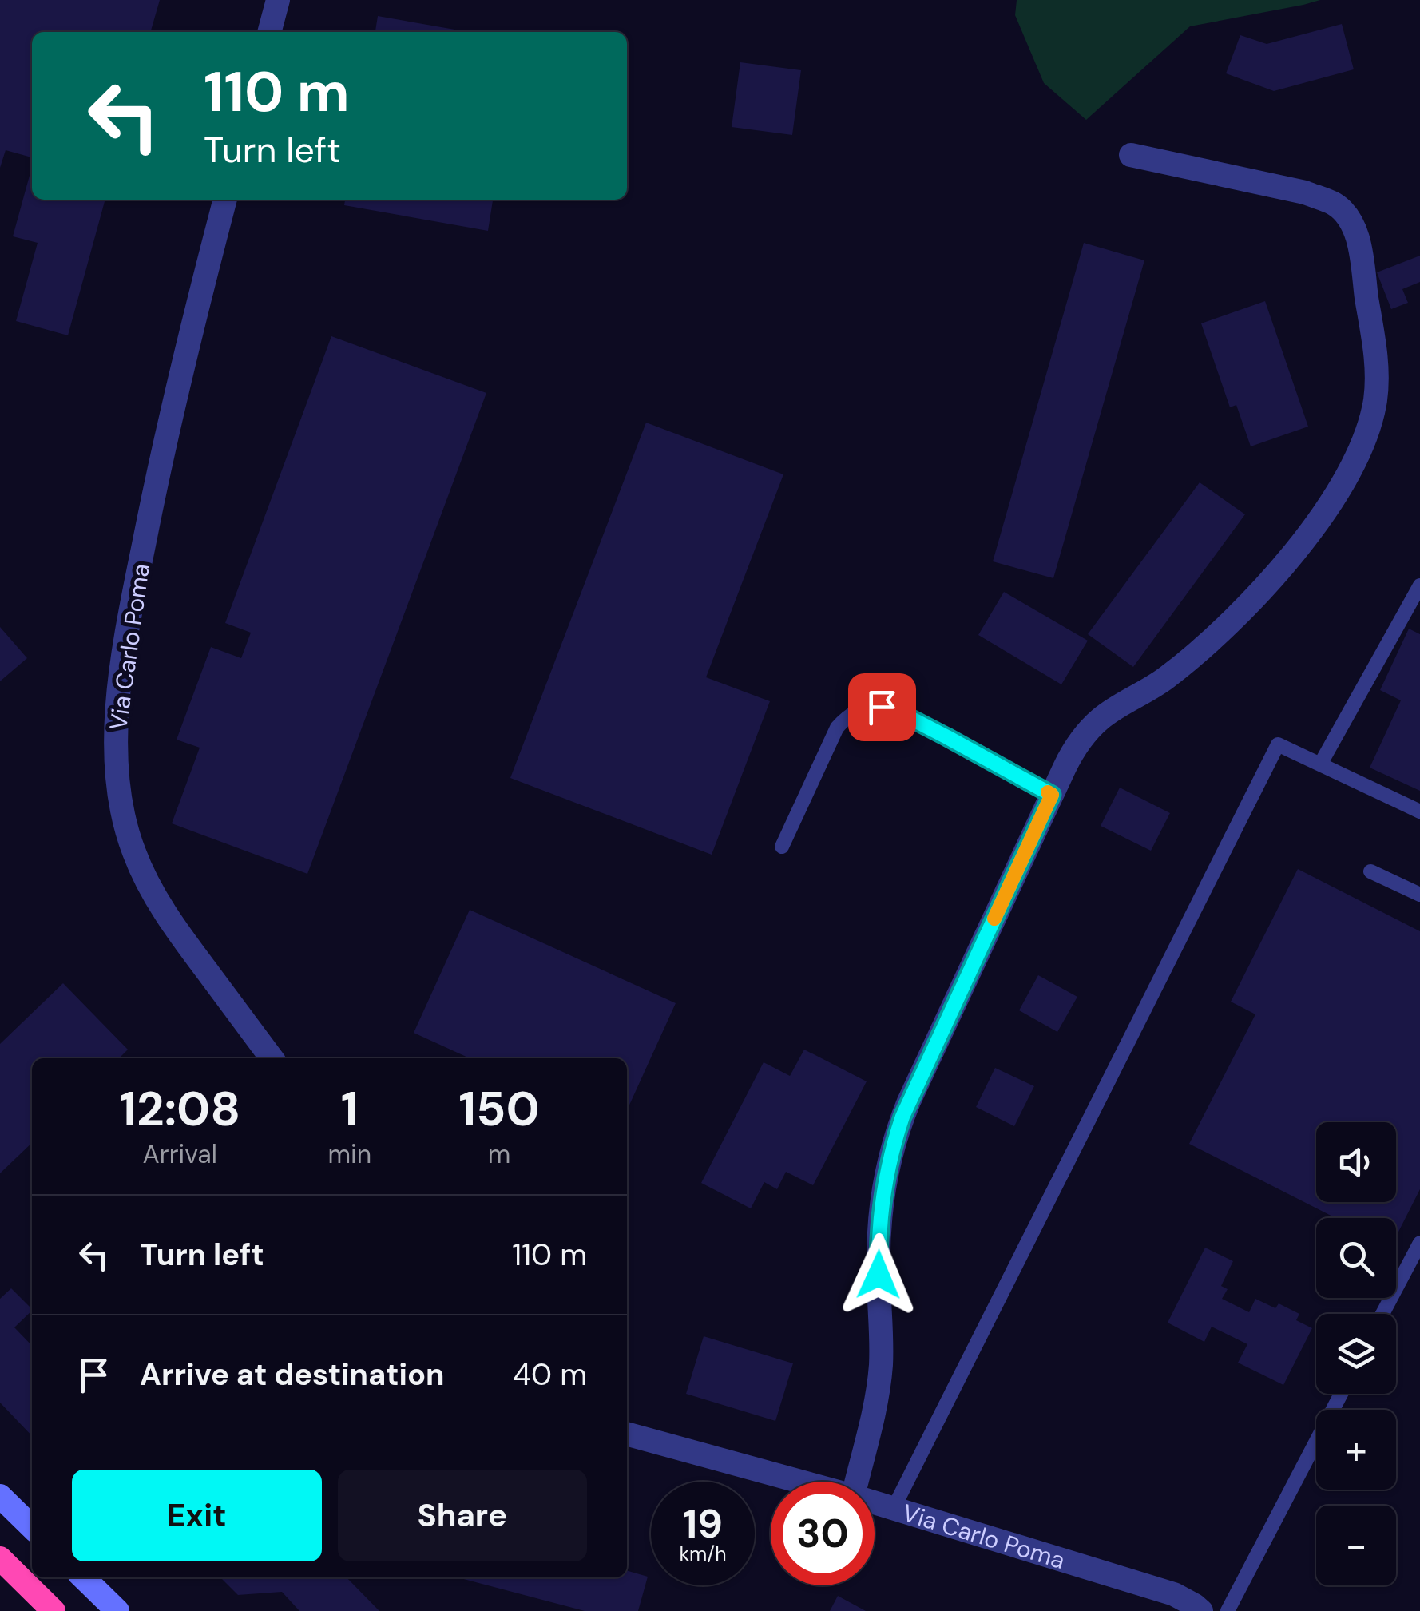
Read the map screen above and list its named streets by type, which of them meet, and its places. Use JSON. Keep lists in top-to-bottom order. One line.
{"streets":{"street":["Via Carlo Poma"]},"page":{"turn":["110 m","Turn left"],"eta":["12:08","Arrival","1","min","150","m"],"map_buttons":["+","−"],"list":[{"name":"Turn left","value":"110 m"},{"name":"Arrive at destination","value":"40 m"}],"buttons":["Exit","Share"],"speed":"19 km/h","limit":"30"}}
